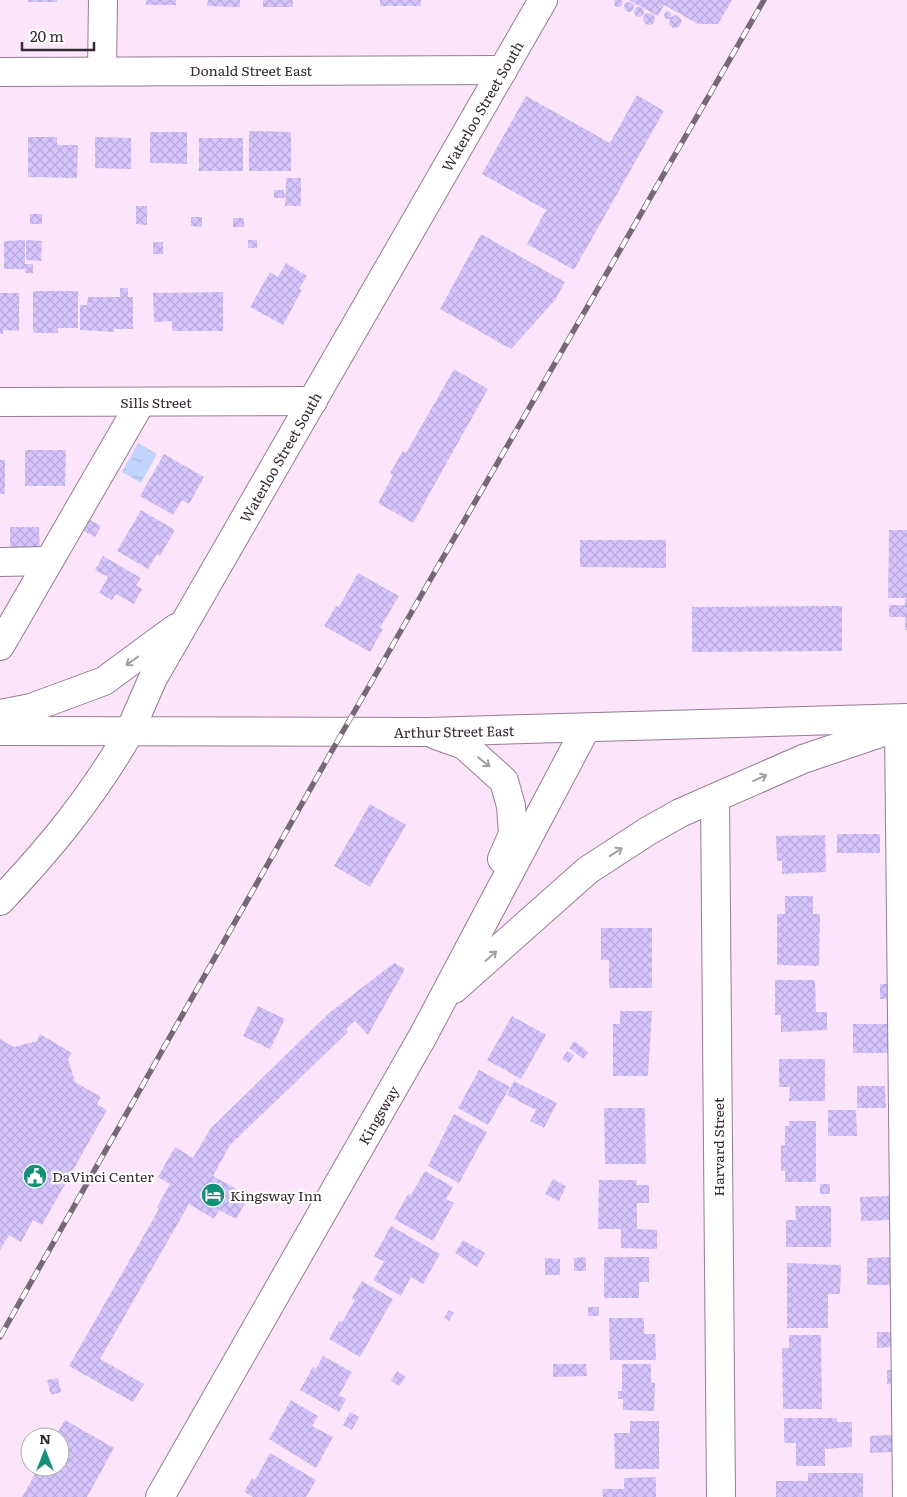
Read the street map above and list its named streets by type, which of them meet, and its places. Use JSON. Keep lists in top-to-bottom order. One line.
{"streets":{"main road":["Donald Street East","Waterloo Street South","Sills Street","Arthur Street East","Kingsway","Harvard Street"]},"crossings":[["Donald Street East","Waterloo Street South"],["Waterloo Street South","Sills Street"],["Waterloo Street South","Arthur Street East"],["Arthur Street East","Kingsway"]],"places":{"public building":["DaVinci Center"],"hotel":["Kingsway Inn"]},"scale_bar":"20 m","north":"top"}
